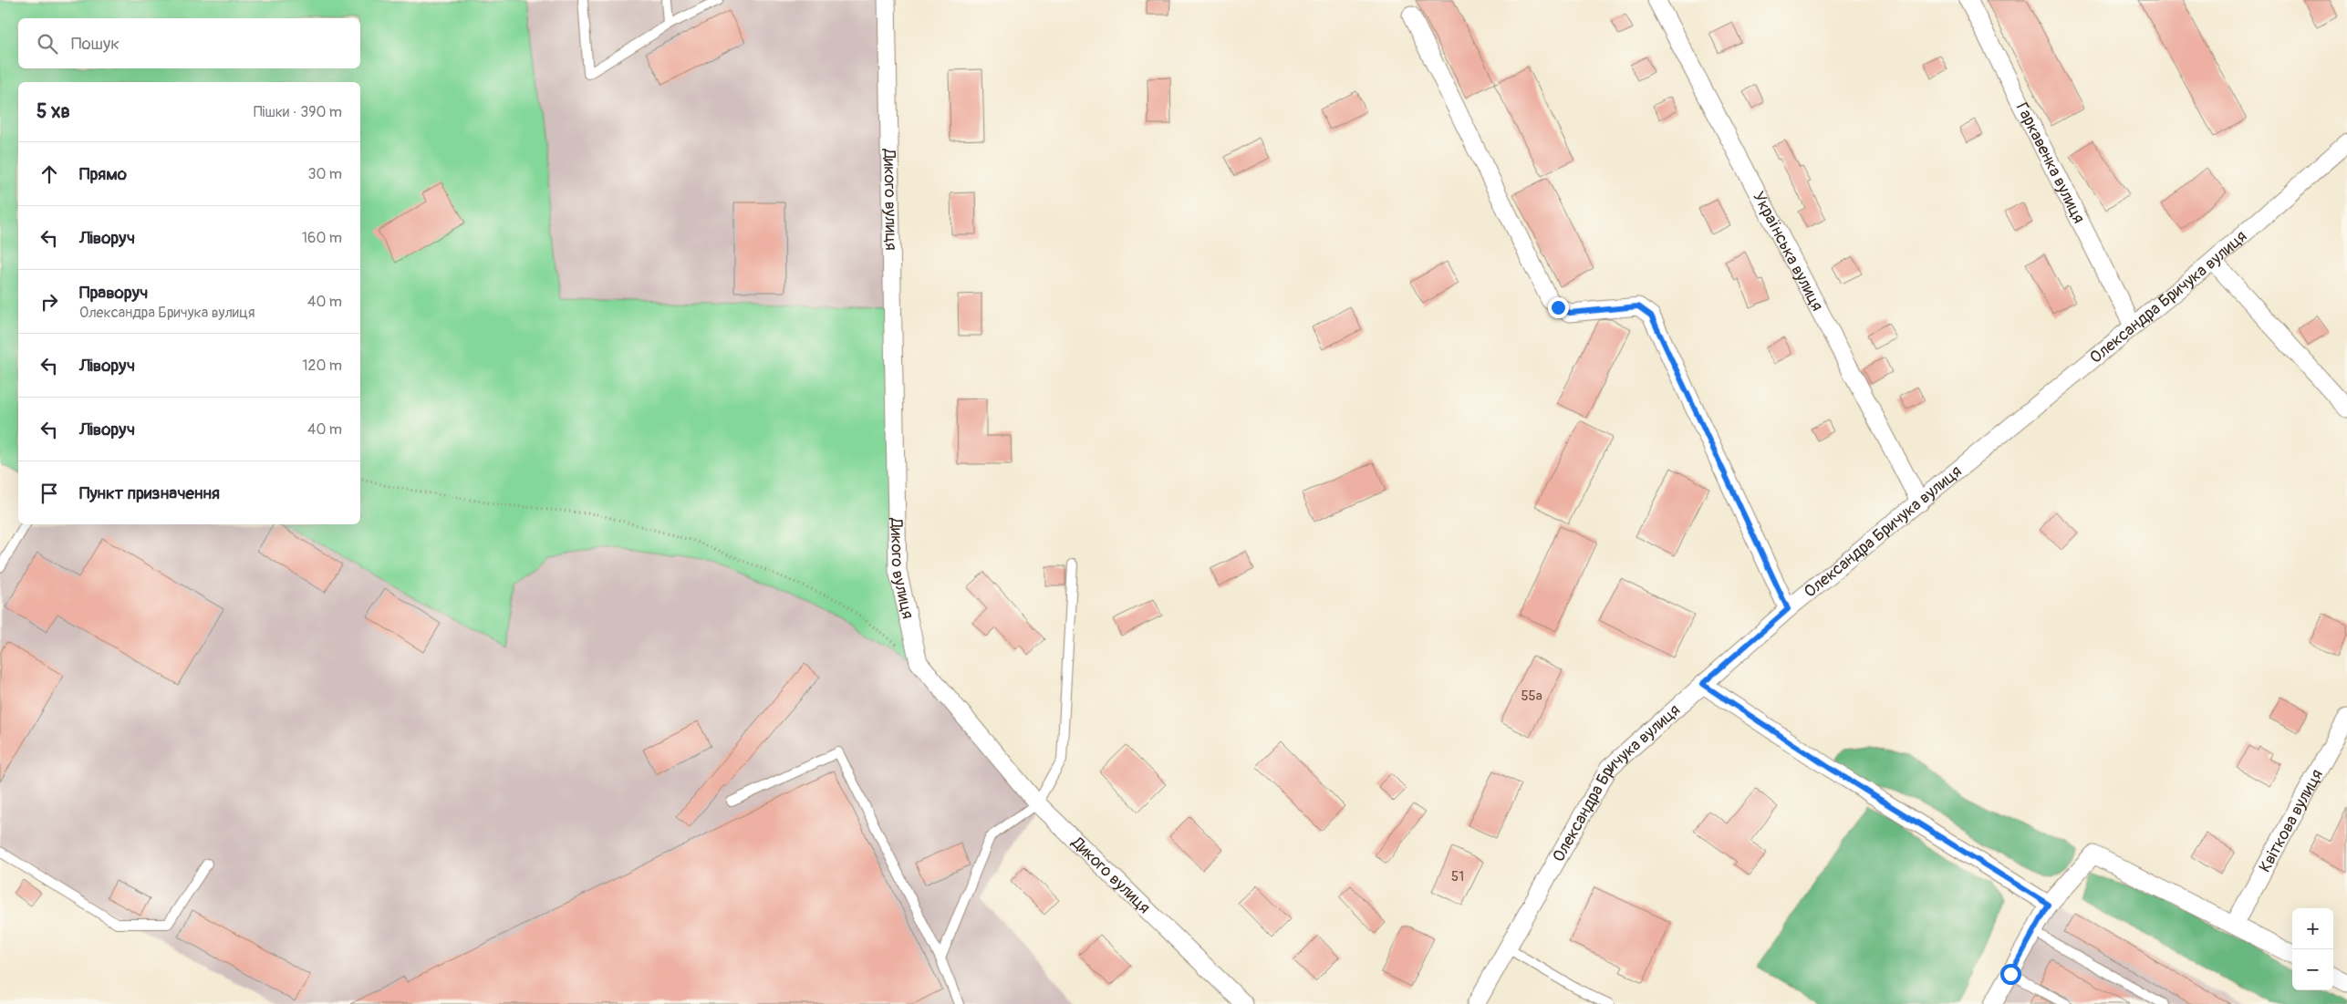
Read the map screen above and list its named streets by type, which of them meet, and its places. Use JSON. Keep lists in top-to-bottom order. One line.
{"streets":{"street":["Гаркавенка вулиця","Дикого вулиця","Українська вулиця","Олександра Бричука вулиця","Квіткова вулиця"]},"crossings":[["Гаркавенка вулиця","Олександра Бричука вулиця"],["Українська вулиця","Олександра Бричука вулиця"]],"house_numbers":["55а","51"],"page":{"search":"Пошук","heading":["5 хв","Пішки · 390 m"],"list":[["Прямо","30 m"],["Ліворуч","160 m"],["Праворуч","Олександра Бричука вулиця","40 m"],["Ліворуч","120 m"],["Ліворуч","40 m"],"Пункт призначення"],"map_buttons":["+","−"]}}
